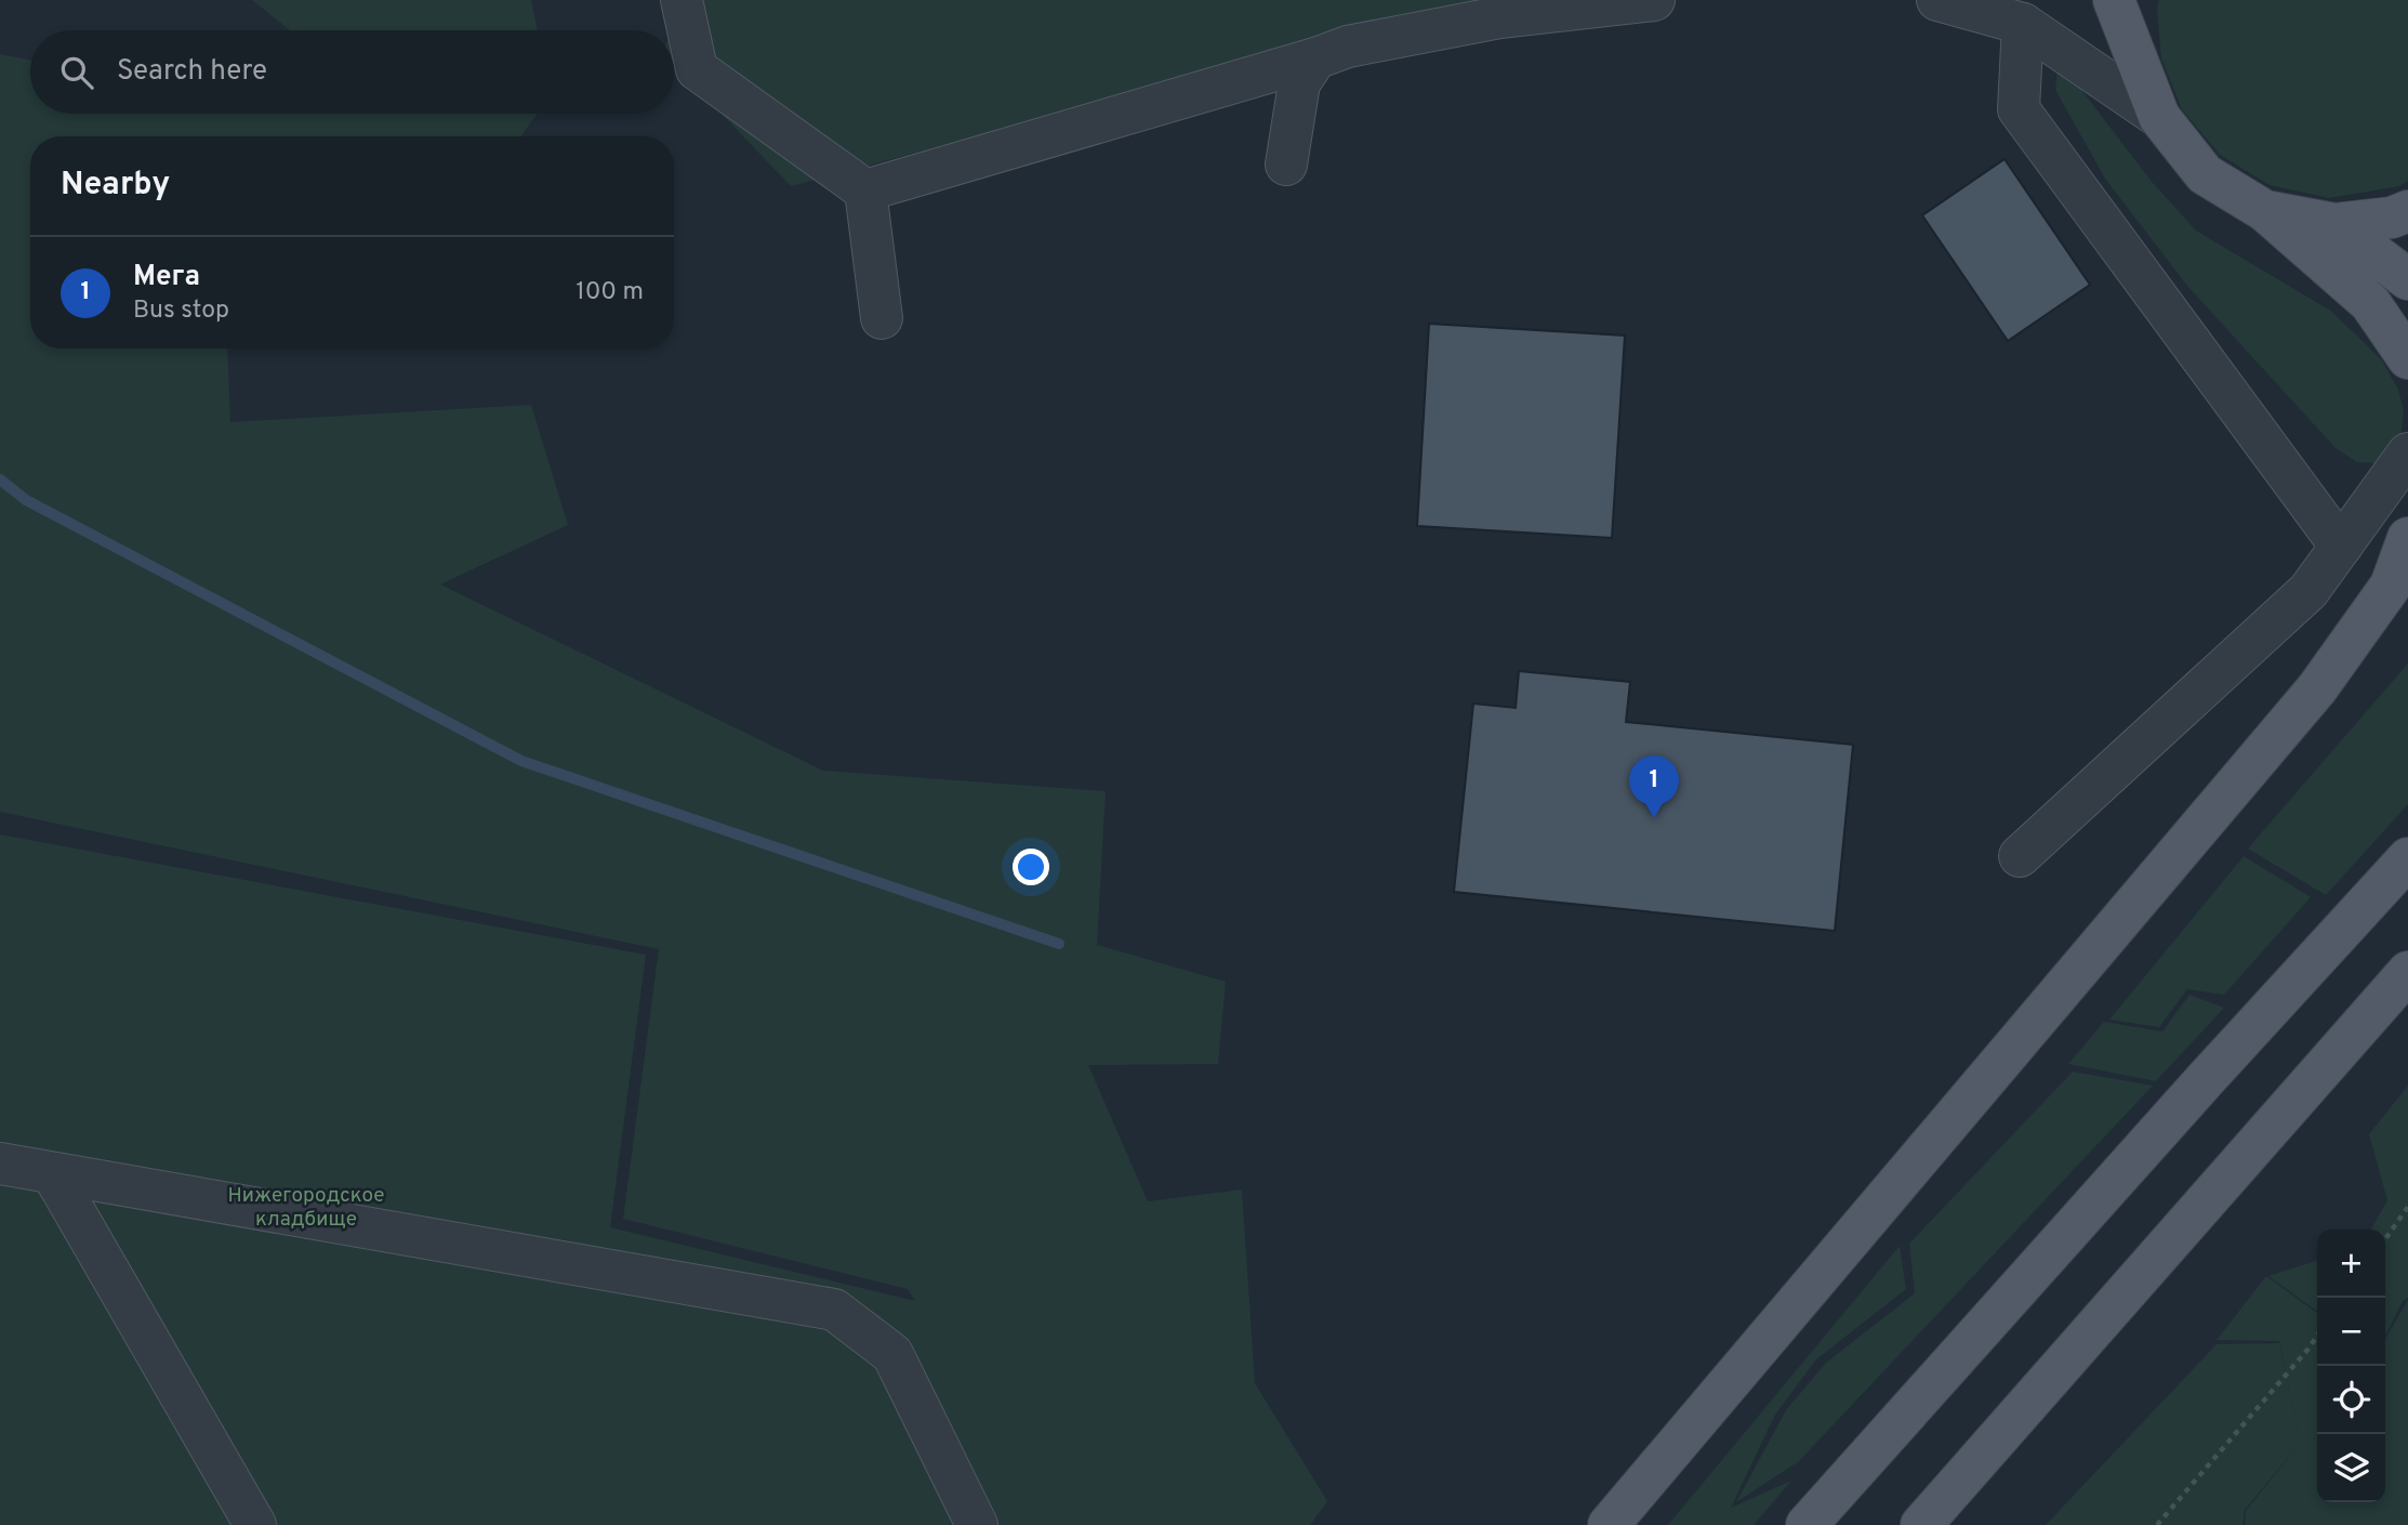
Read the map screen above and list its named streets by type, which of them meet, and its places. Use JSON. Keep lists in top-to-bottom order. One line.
{"parks":["Нижегородское кладбище"],"page":{"search":"Search here","heading":"Nearby","list":[{"mark":"1","name":"Мега","note":"Bus stop","value":"100 m"}],"pins":"1","map_buttons":["+","−"]}}
